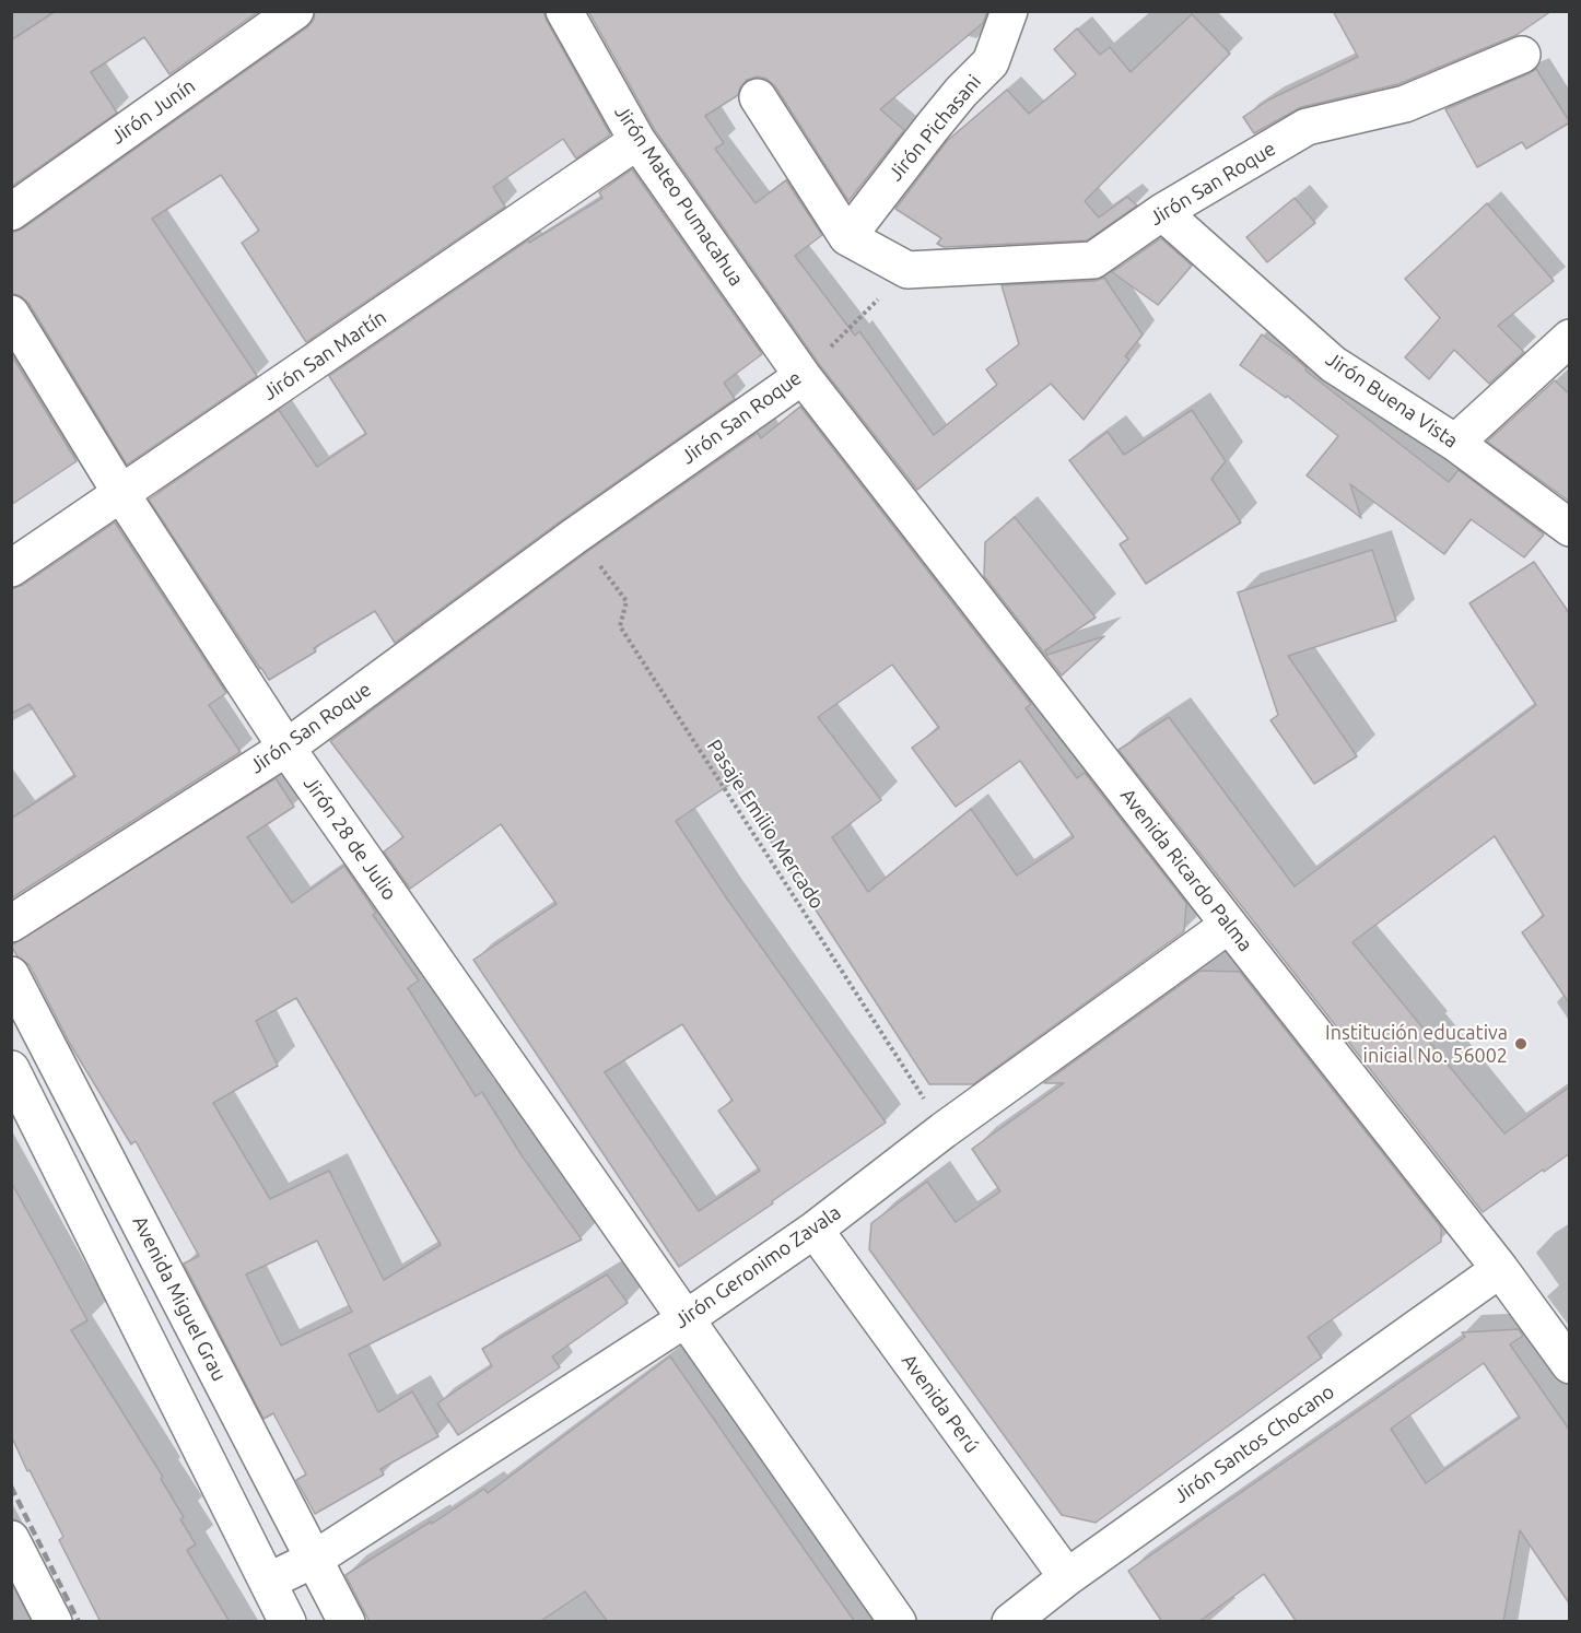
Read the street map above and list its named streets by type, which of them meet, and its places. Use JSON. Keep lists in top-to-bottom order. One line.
{"streets":{"street":["Jirón Junín","Jirón Pichasani","Jirón San Roque","Jirón Mateo Pumacahua","Jirón San Martín","Jirón Buena Vista","Jirón 28 de Julio","Avenida Ricardo Palma","Jirón Geronimo Zavala","Avenida Miguel Grau","Avenida Perú","Jirón Santos Chocano"],"path":["Pasaje Emilio Mercado"]},"crossings":[["Jirón San Roque","Jirón Mateo Pumacahua"],["Jirón San Roque","Jirón Buena Vista"],["Jirón San Roque","Pasaje Emilio Mercado"],["Jirón San Roque","Jirón 28 de Julio"],["Jirón San Roque","Avenida Ricardo Palma"],["Jirón Mateo Pumacahua","Jirón San Martín"],["Jirón Mateo Pumacahua","Avenida Ricardo Palma"],["Jirón San Martín","Jirón 28 de Julio"],["Pasaje Emilio Mercado","Jirón Geronimo Zavala"],["Jirón 28 de Julio","Jirón Geronimo Zavala"],["Avenida Ricardo Palma","Jirón Geronimo Zavala"],["Avenida Ricardo Palma","Jirón Santos Chocano"],["Jirón Geronimo Zavala","Avenida Miguel Grau"],["Jirón Geronimo Zavala","Avenida Perú"],["Avenida Perú","Jirón Santos Chocano"]],"places":["Institución educativa inicial No. 56002"]}
